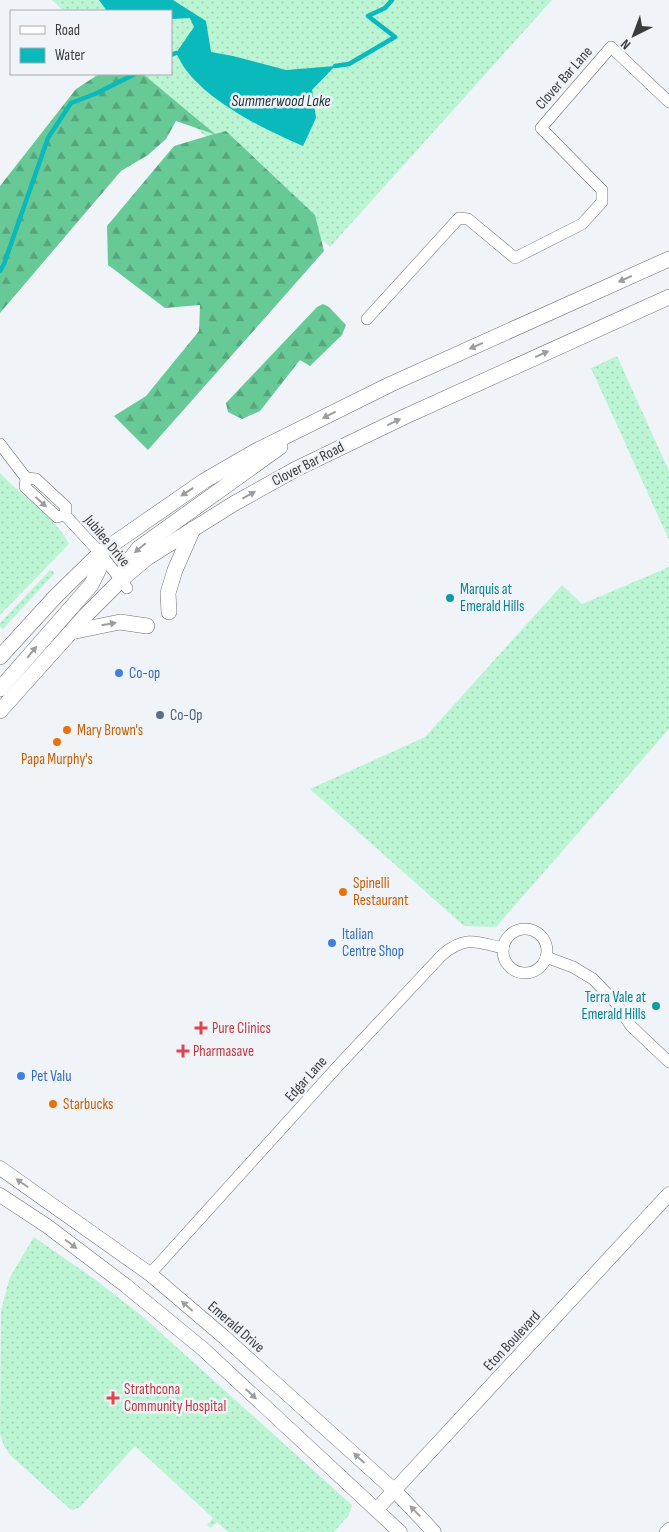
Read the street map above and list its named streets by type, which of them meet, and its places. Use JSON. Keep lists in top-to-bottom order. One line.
{"streets":{"main road":["Clover Bar Road"],"street":["Clover Bar Lane","Jubilee Drive","Edgar Lane","Emerald Drive","Eton Boulevard"]},"crossings":[["Clover Bar Road","Jubilee Drive"],["Edgar Lane","Emerald Drive"],["Emerald Drive","Eton Boulevard"]],"water":["Summerwood Lake"],"places":{"other":["Marquis at Emerald Hills","Co-op","Co-Op","Mary Brown's","Papa Murphy's","Spinelli Restaurant","Italian Centre Shop","Terra Vale at Emerald Hills","Pet Valu","Starbucks"],"health":["Pure Clinics","Pharmasave","Strathcona Community Hospital"]},"legend":["Road","Water"],"north":"bottom left"}
